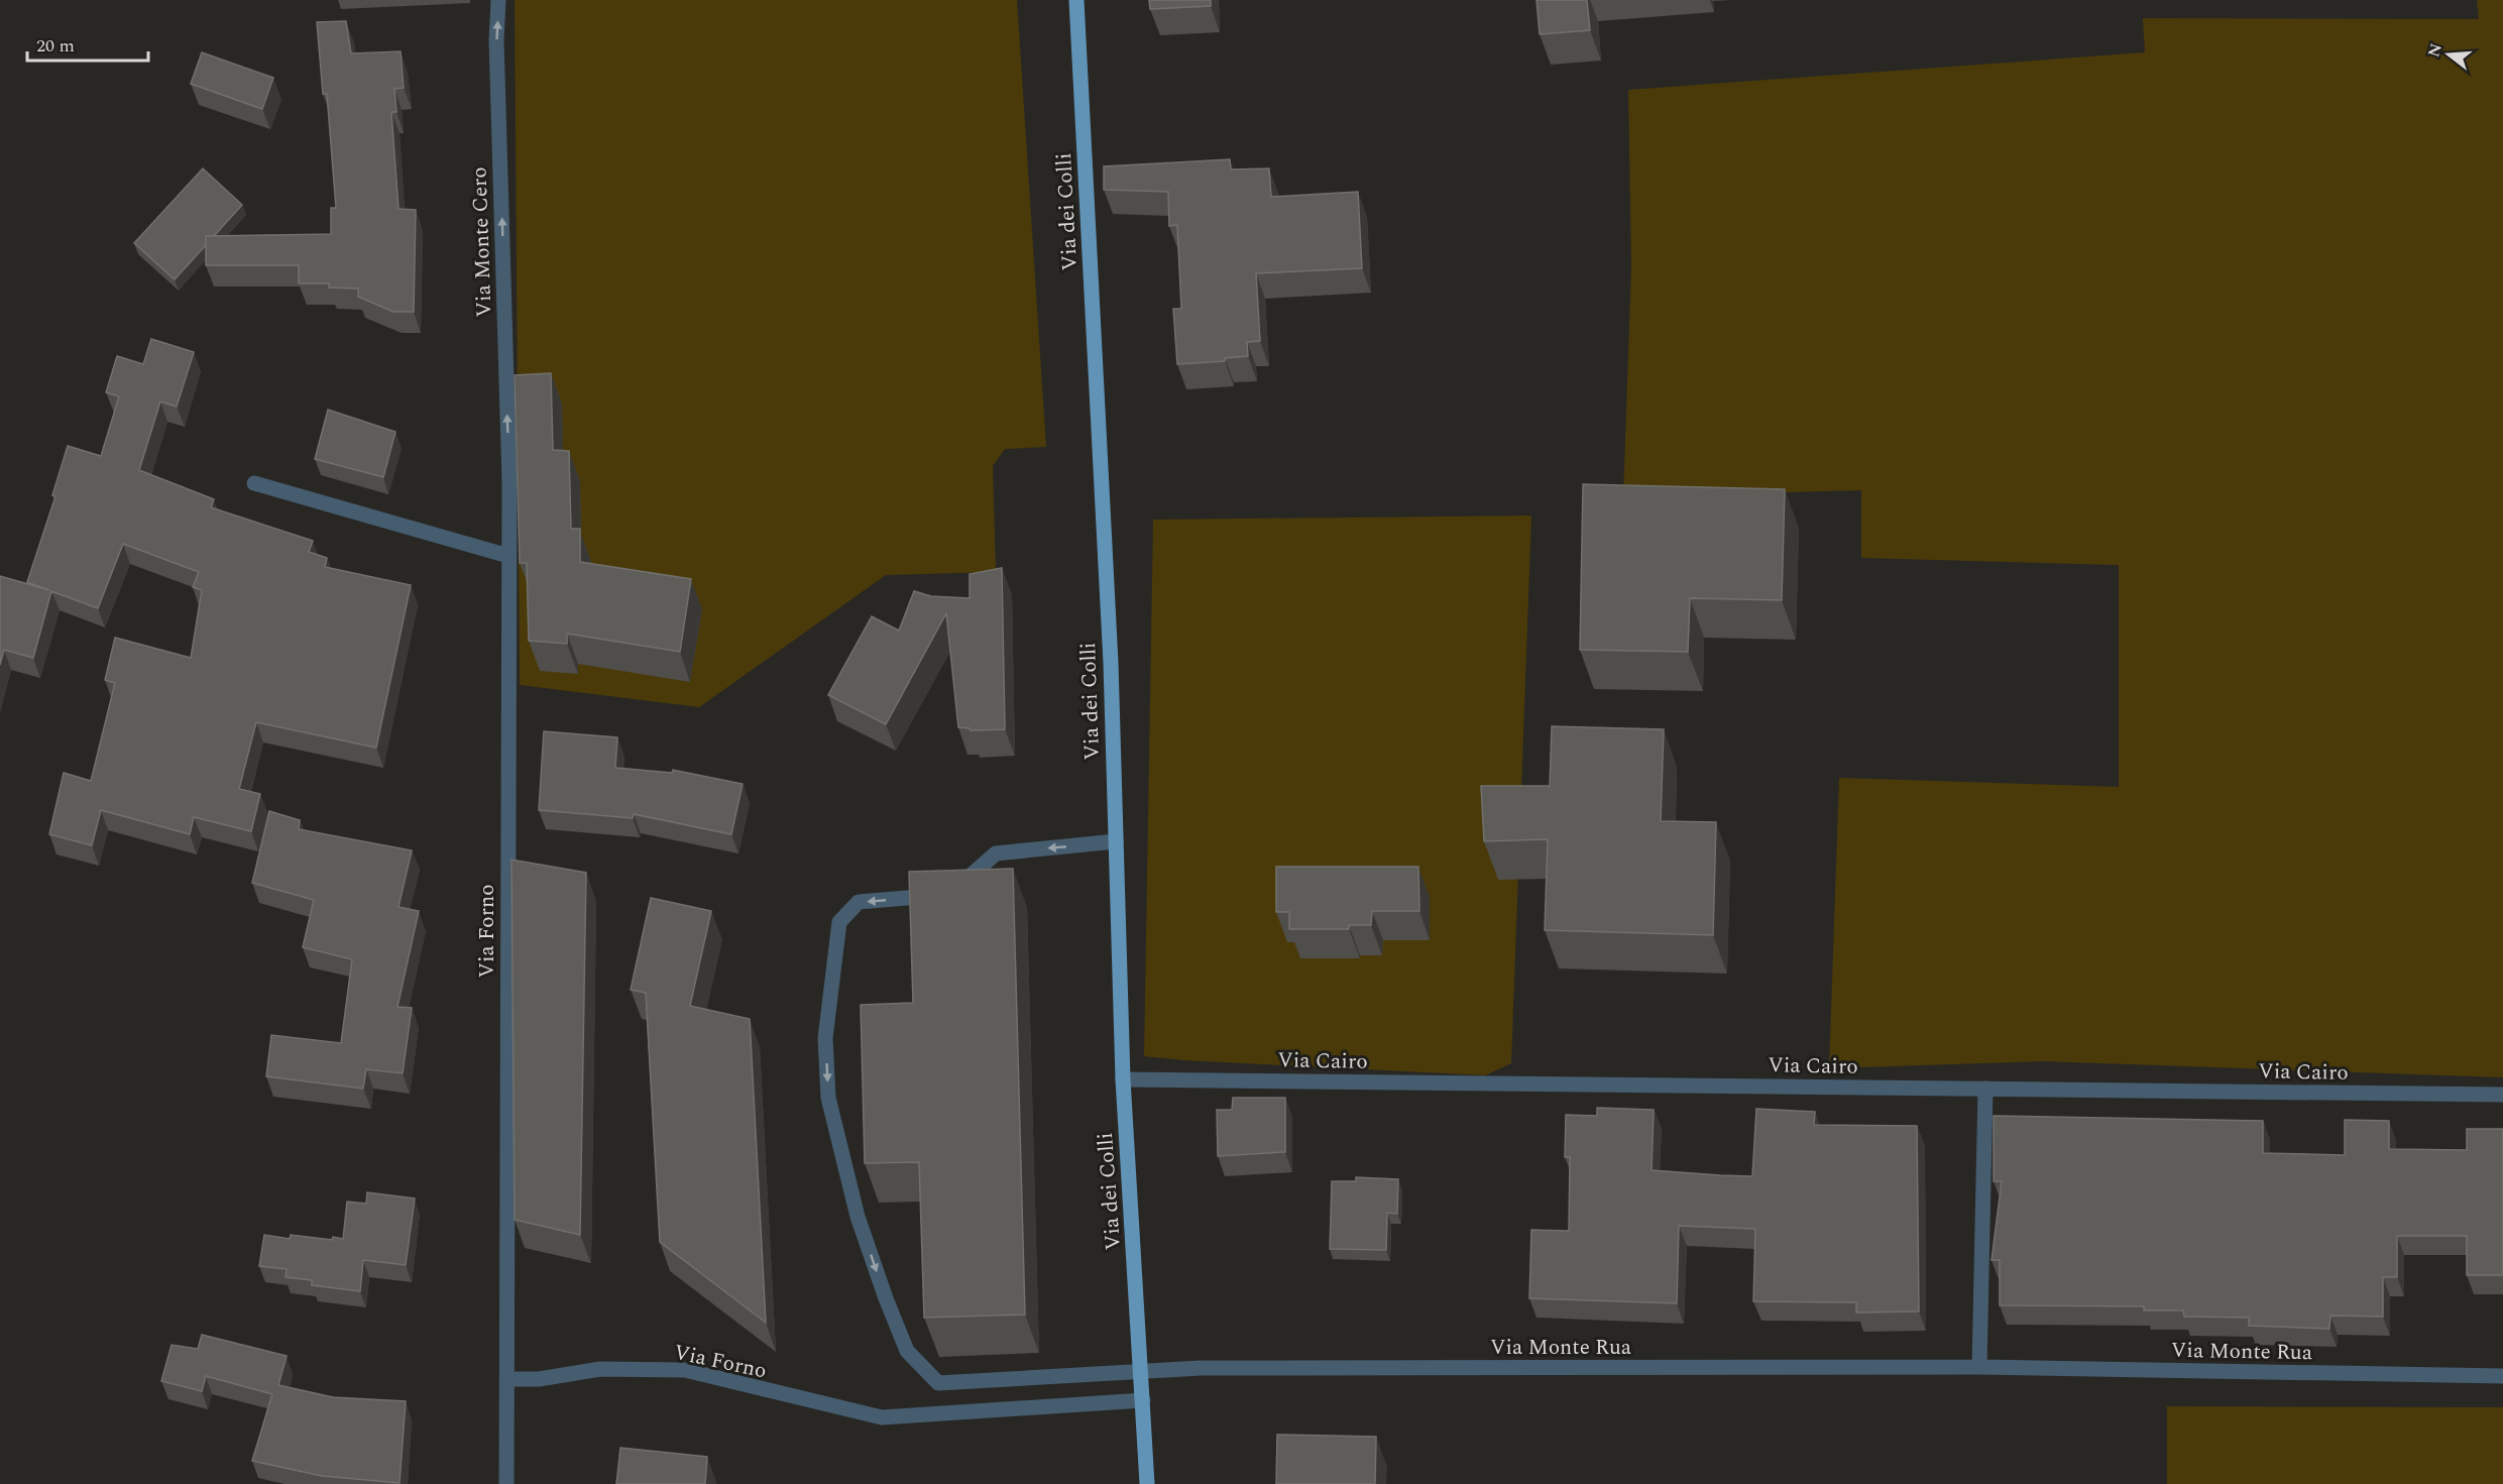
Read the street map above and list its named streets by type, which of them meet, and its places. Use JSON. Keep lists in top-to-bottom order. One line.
{"streets":{"main road":["Via dei Colli"],"street":["Via Monte Cero","Via Forno","Via Cairo","Via Monte Rua"]},"crossings":[["Via dei Colli","Via Forno"],["Via dei Colli","Via Cairo"],["Via dei Colli","Via Monte Rua"],["Via Monte Cero","Via Forno"]],"one_way":["Via Monte Cero"],"scale_bar":"20 m","north":"left"}
